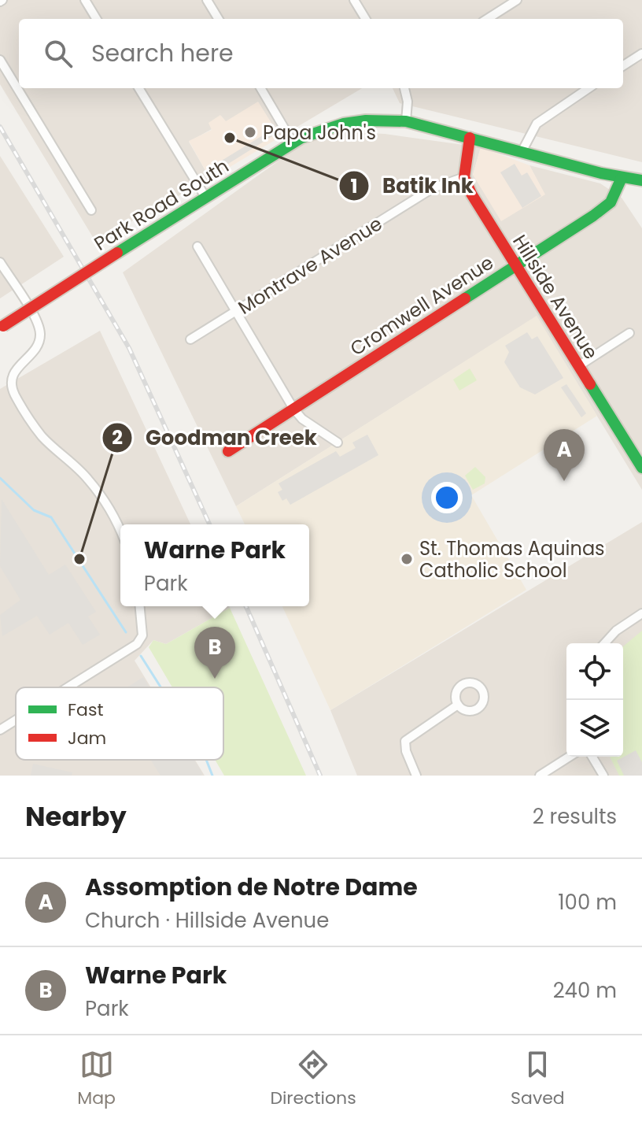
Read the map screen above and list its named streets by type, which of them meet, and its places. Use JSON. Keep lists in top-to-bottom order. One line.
{"streets":{"street":["Park Road South","Montrave Avenue","Hillside Avenue","Cromwell Avenue"]},"crossings":[["Park Road South","Cromwell Avenue"],["Montrave Avenue","Hillside Avenue"],["Hillside Avenue","Cromwell Avenue"]],"places":["Papa John's","Batik Ink","Goodman Creek","St. Thomas Aquinas Catholic School"],"legend":["Fast","Jam"],"page":{"search":"Search here","pins":["A","B"],"popup":["Warne Park","Park"],"heading":["Nearby","2 results"],"list":[{"mark":"A","name":"Assomption de Notre Dame","note":"Church · Hillside Avenue","value":"100 m"},{"mark":"B","name":"Warne Park","note":"Park","value":"240 m"}],"nav":["Map","Directions","Saved"]}}
